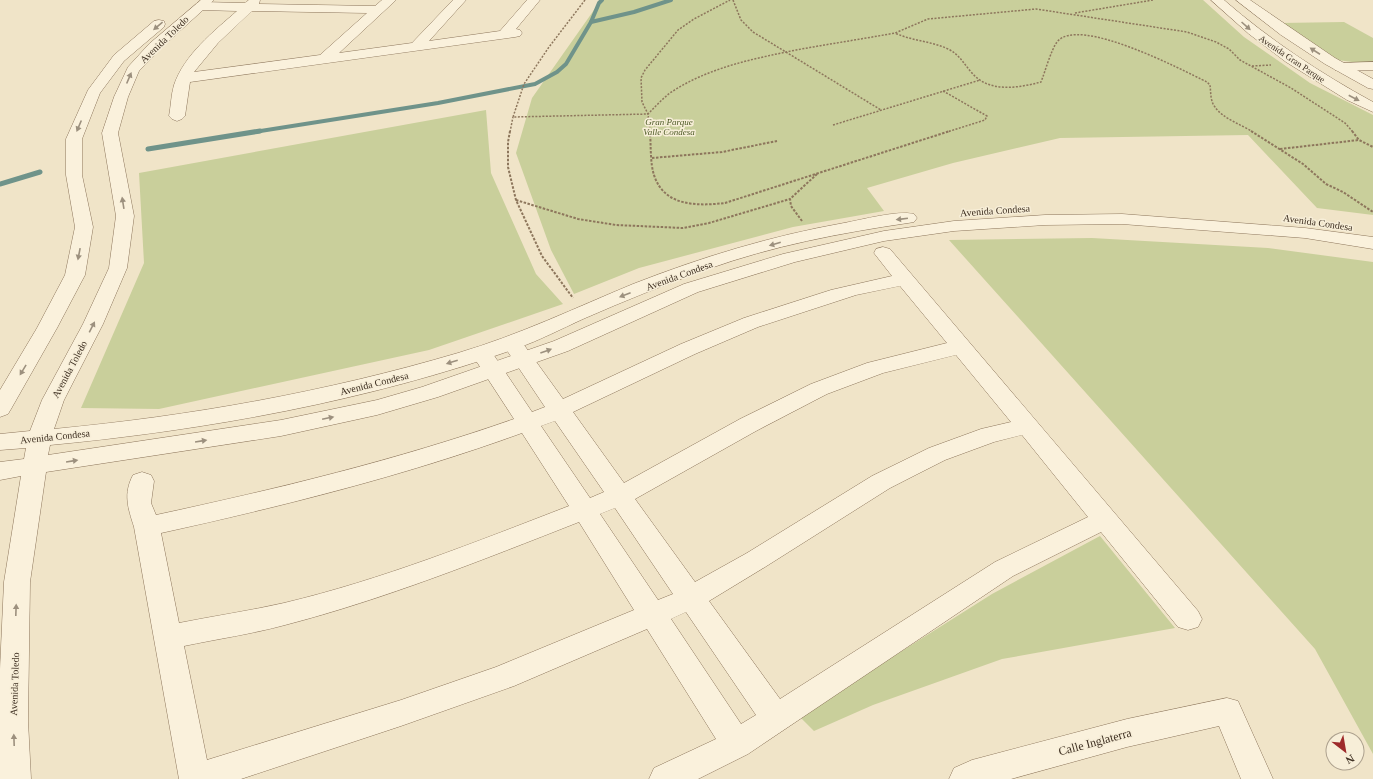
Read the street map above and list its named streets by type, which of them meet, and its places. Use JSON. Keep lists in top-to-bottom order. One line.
{"streets":{"street":["Avenida Toledo","Avenida Gran Parque","Avenida Condesa","Calle Inglaterra"]},"crossings":[["Avenida Toledo","Avenida Condesa"]],"parks":["Gran Parque Valle Condesa"],"north":"bottom right"}
